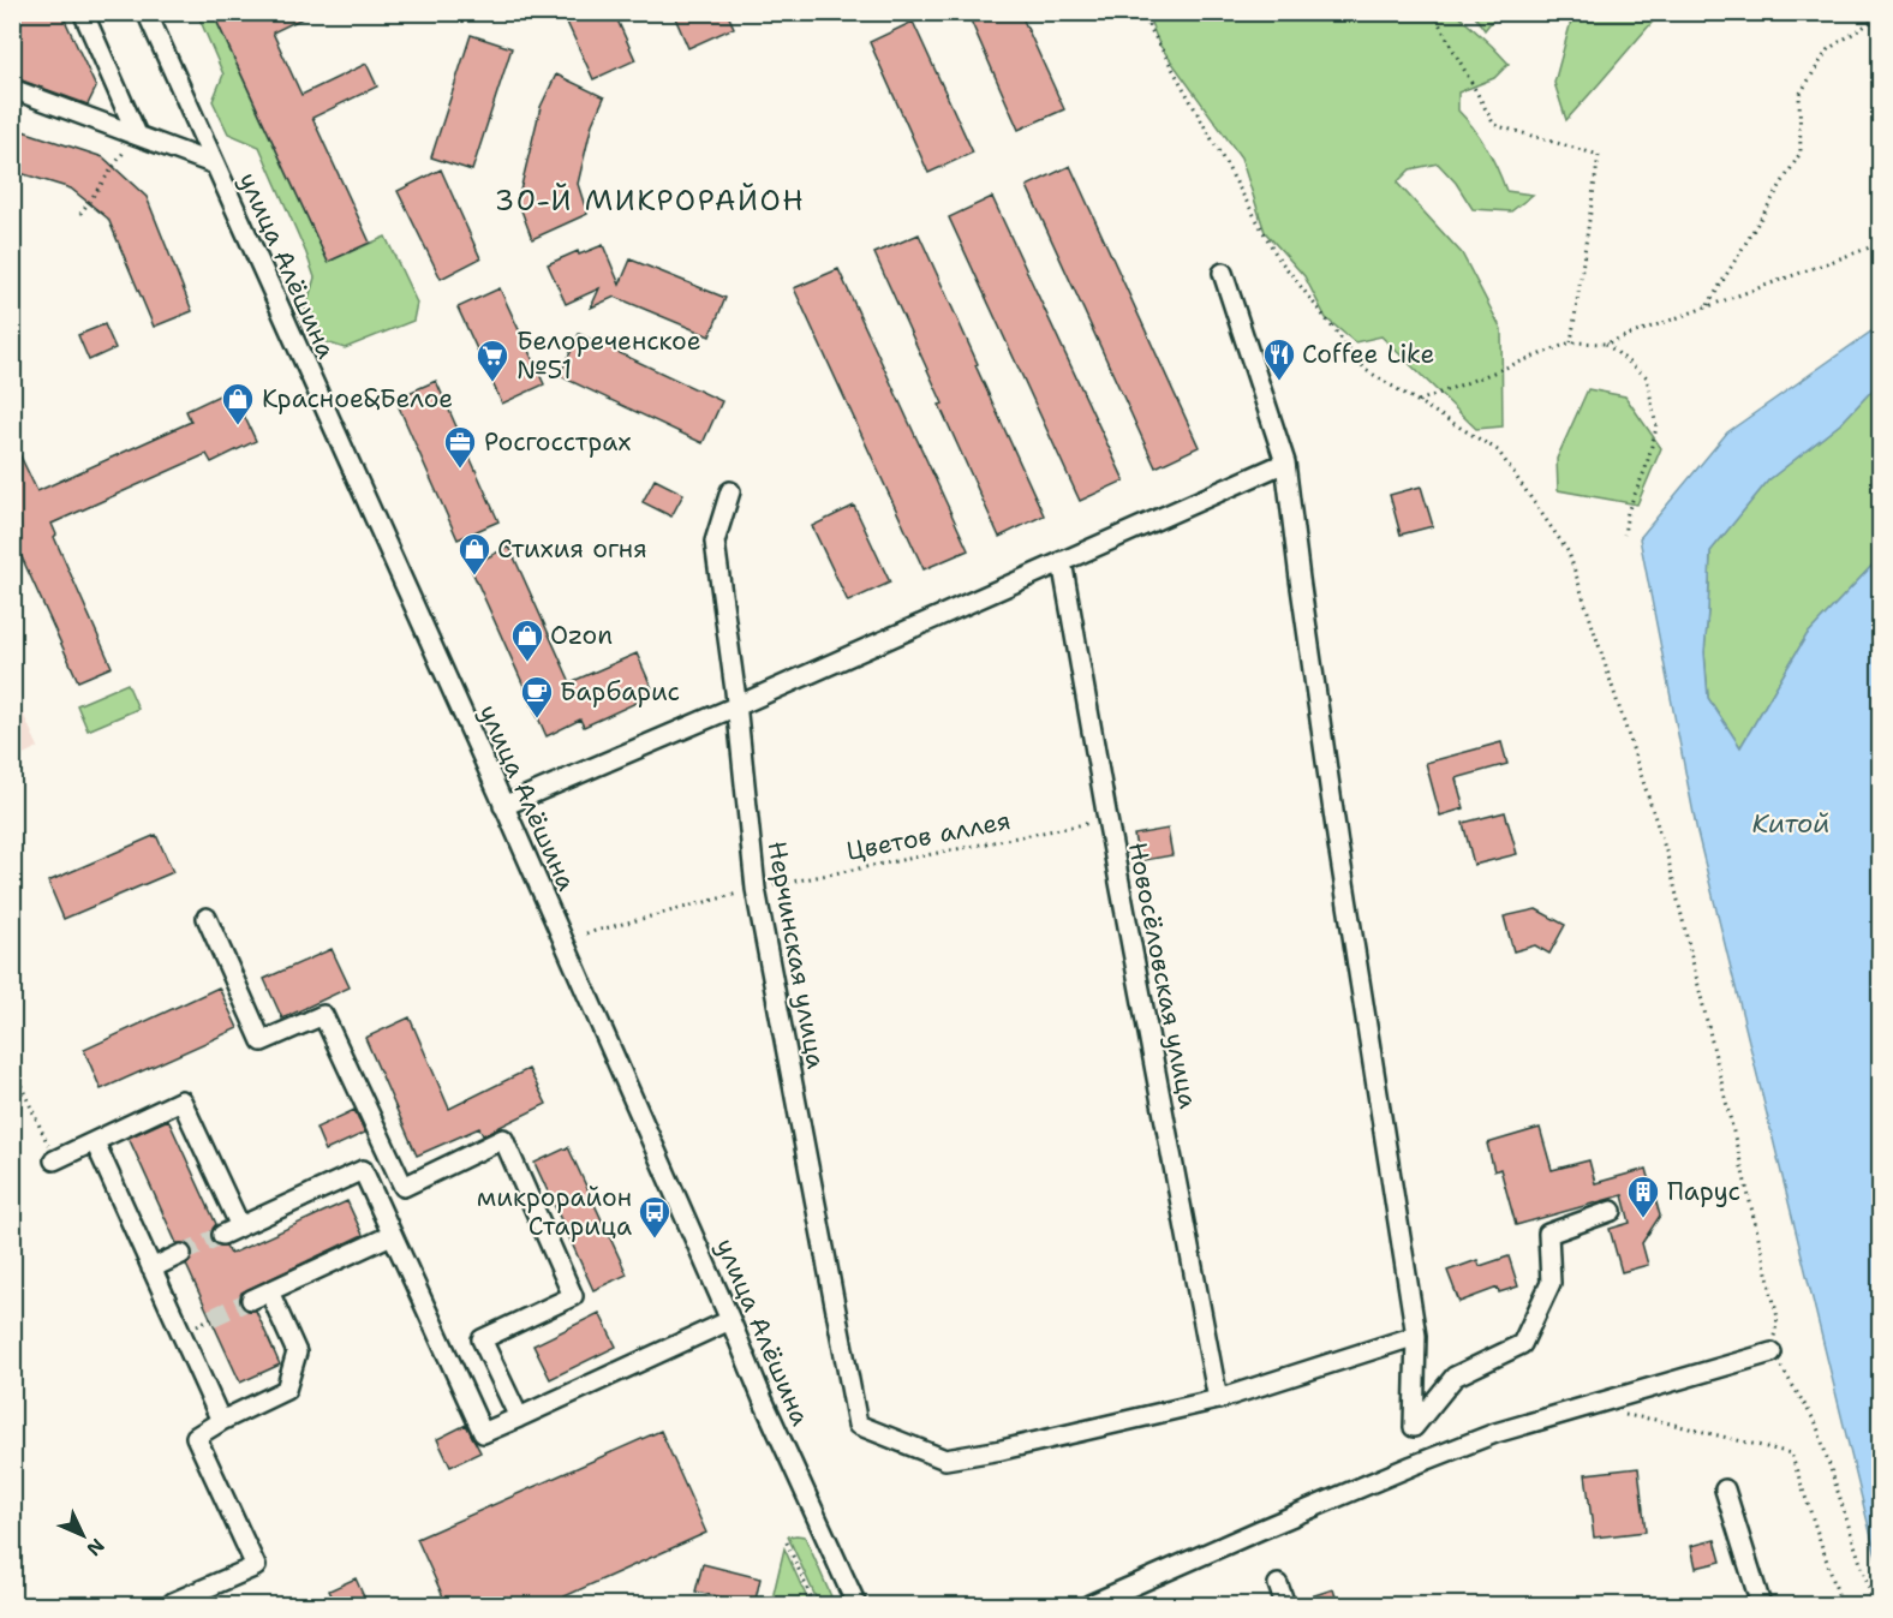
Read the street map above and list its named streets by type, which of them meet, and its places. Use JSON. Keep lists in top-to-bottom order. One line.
{"streets":{"street":["улица Алёшина","Нерчинская улица","Новосёловская улица"],"path":["Цветов аллея"]},"crossings":[["Цветов аллея","Нерчинская улица"],["Цветов аллея","Новосёловская улица"],["Нерчинская улица","Новосёловская улица"]],"districts":["30-Й МИКРОРАЙОН"],"water":["Китой"],"places":{"restaurant":["Coffee Like"],"supermarket":["Белореченское №51"],"shop":["Красное&Белое","Стихия огня","Ozon"],"office":["Росгосстрах"],"cafe":["Барбарис"],"building":["Парус"],"bus stop":["микрорайон Старица"]},"north":"bottom right"}
